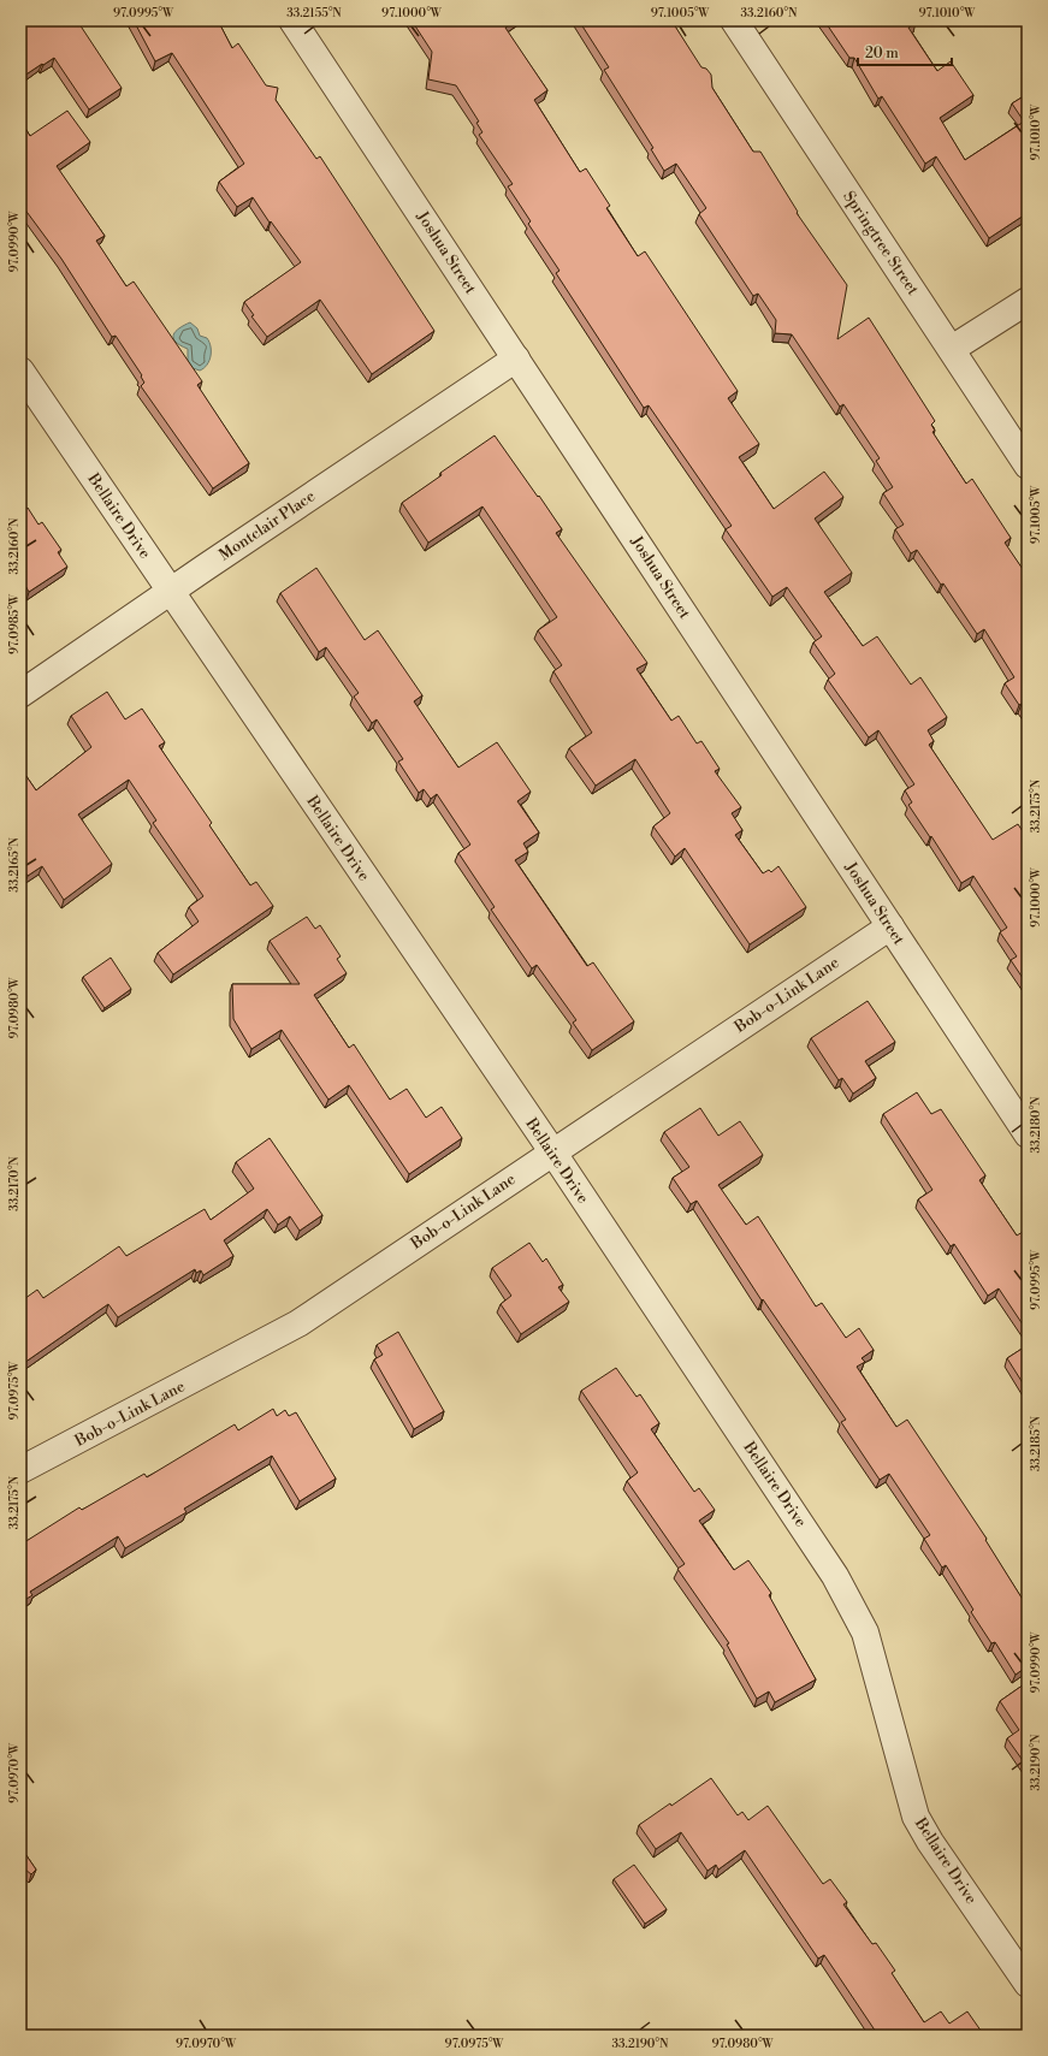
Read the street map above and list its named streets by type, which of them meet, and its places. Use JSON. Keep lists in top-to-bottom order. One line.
{"streets":{"street":["Springtree Street","Joshua Street","Bellaire Drive","Montclair Place","Bob-o-Link Lane"]},"crossings":[["Joshua Street","Montclair Place"],["Joshua Street","Bob-o-Link Lane"],["Bellaire Drive","Montclair Place"],["Bellaire Drive","Bob-o-Link Lane"]],"scale_bar":"20 m","coordinates":["97.0995°W","33.2155°N","97.1000°W","97.1005°W","33.2160°N","97.1010°W","97.0990°W","97.0985°W","33.2175°N","33.2165°N","97.0980°W","33.2180°N","33.2170°N","97.0975°W","33.2185°N","33.2190°N","97.0970°W"]}
